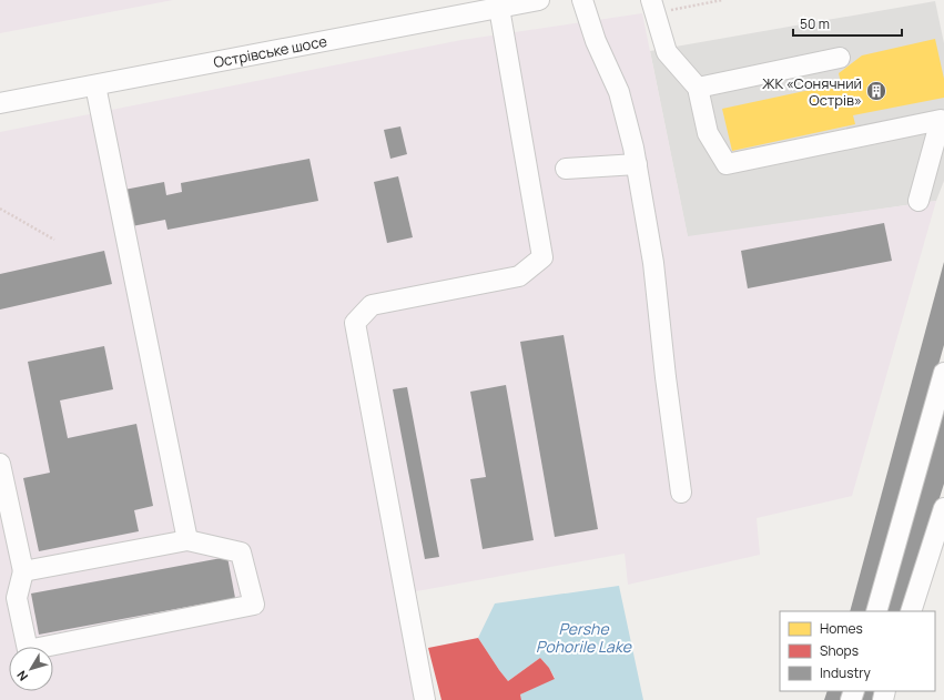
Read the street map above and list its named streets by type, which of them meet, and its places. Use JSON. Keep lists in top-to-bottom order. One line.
{"streets":{"street":["Острівське шосе"]},"water":["Pershe Pohorile Lake"],"places":{"building":["ЖК «Сонячний Острів»"]},"legend":["Homes","Shops","Industry"],"scale_bar":"50 m","north":"bottom left"}
